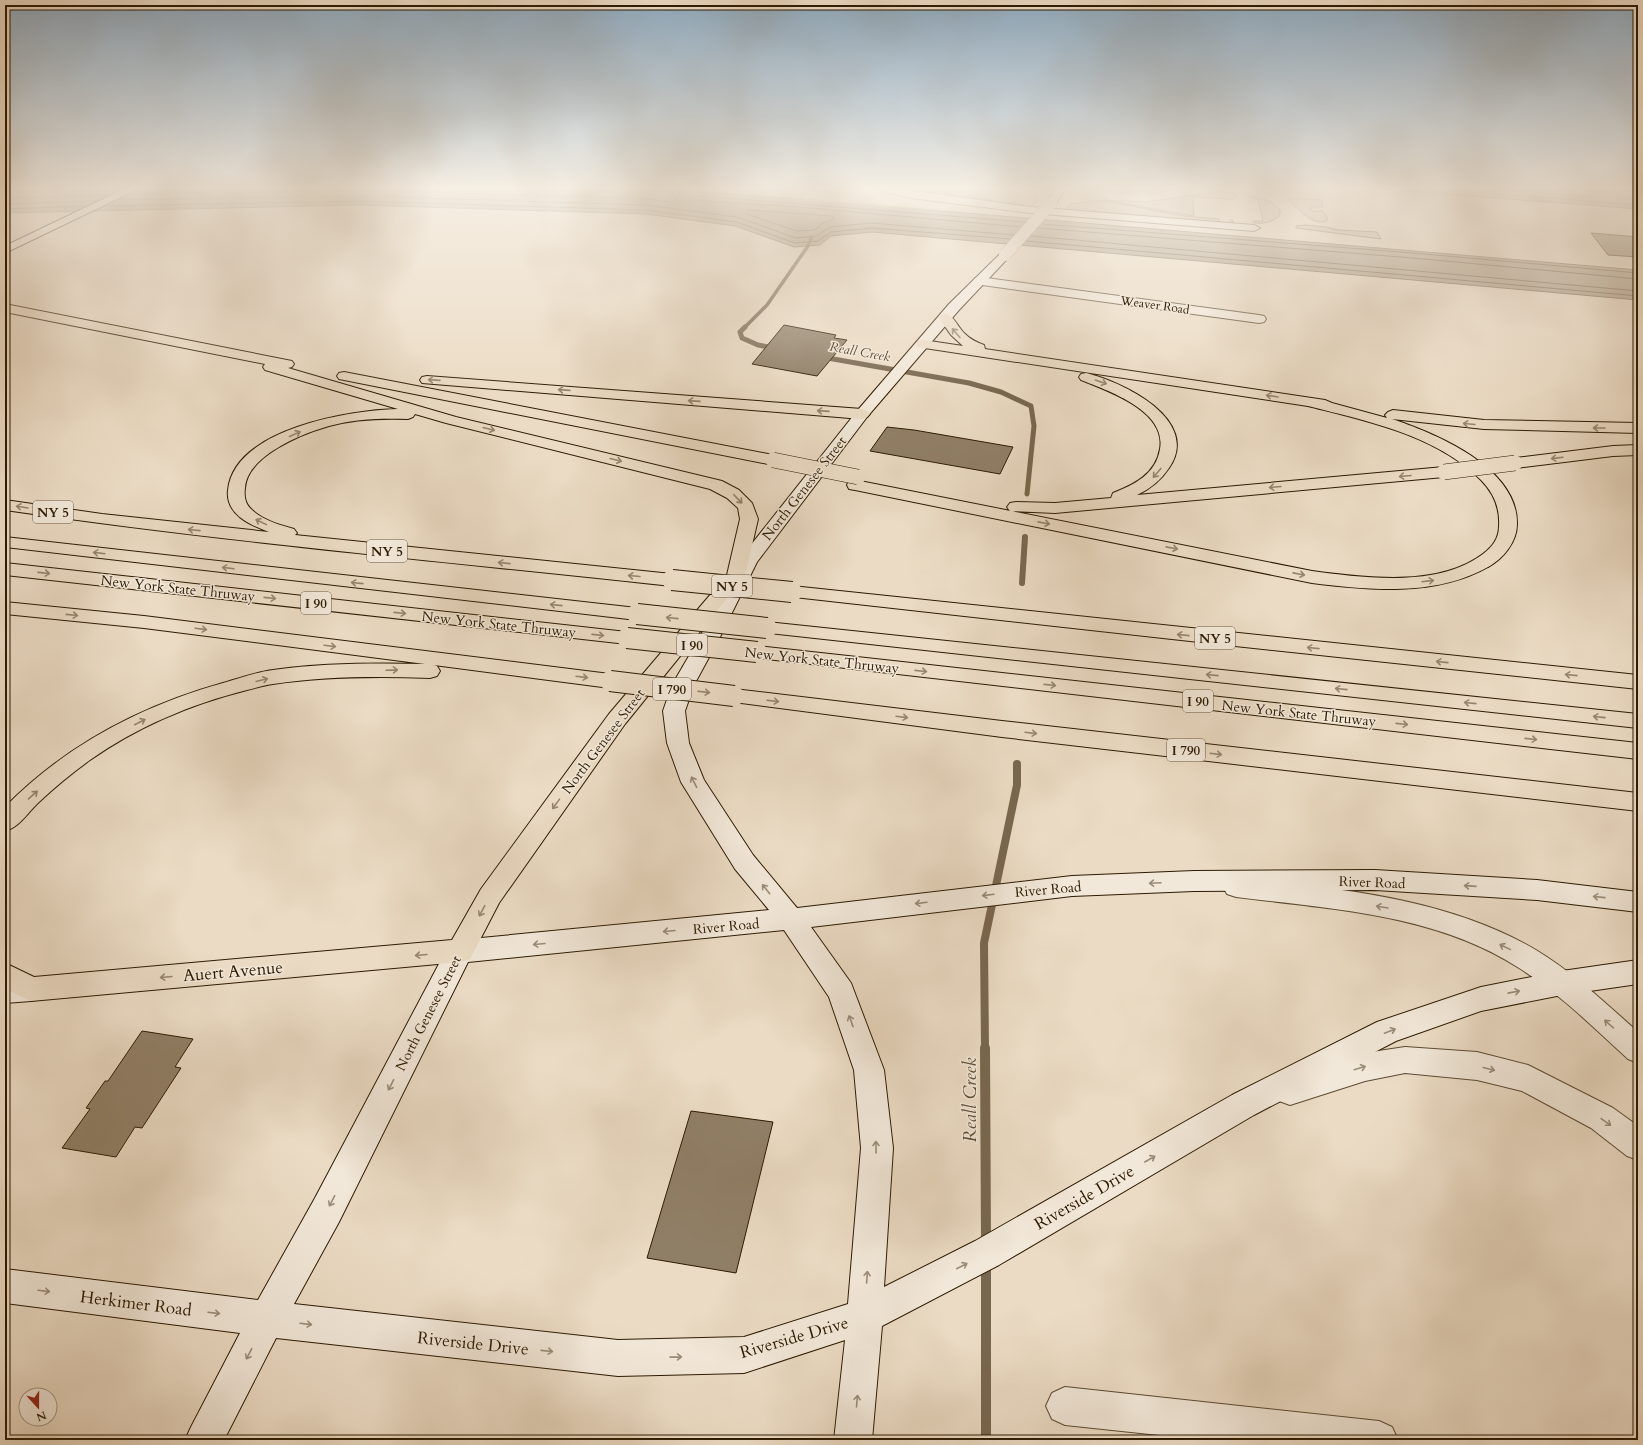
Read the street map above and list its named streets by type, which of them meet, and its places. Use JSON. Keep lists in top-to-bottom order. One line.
{"streets":{"highway":["North Genesee Street","NY 5","New York State Thruway","I 90","I 790","Auert Avenue"],"main road":["Weaver Road","River Road","Riverside Drive","Herkimer Road"]},"crossings":[["Weaver Road","North Genesee Street"],["North Genesee Street","River Road"],["North Genesee Street","Auert Avenue"],["North Genesee Street","Riverside Drive"],["North Genesee Street","Herkimer Road"],["River Road","Auert Avenue"],["Riverside Drive","Herkimer Road"]],"one_way":["North Genesee Street","Auert Avenue","Riverside Drive","Herkimer Road"],"water":["Reall Creek"],"north":"bottom"}
